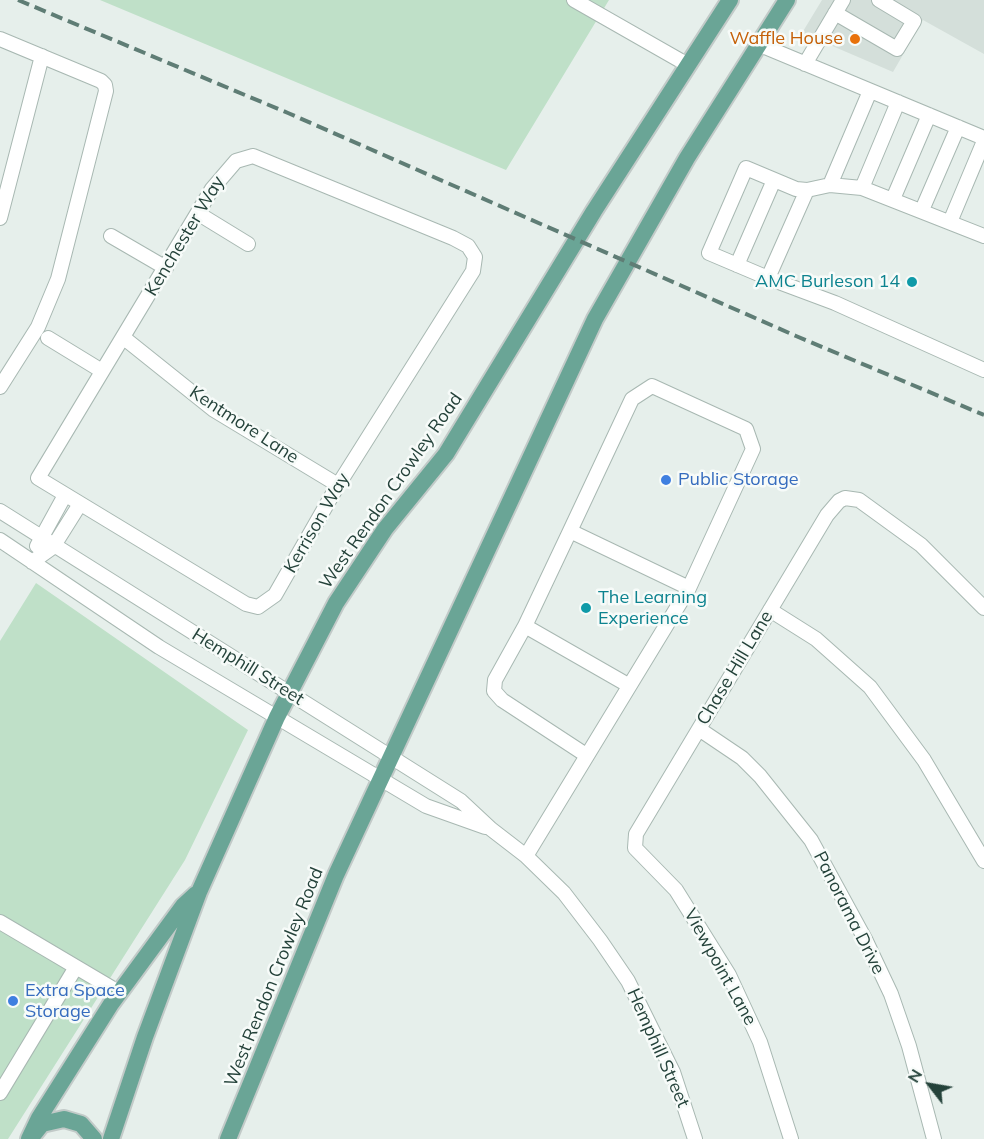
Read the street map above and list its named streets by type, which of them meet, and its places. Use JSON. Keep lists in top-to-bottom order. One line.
{"streets":{"main road":["West Rendon Crowley Road"],"street":["Kenchester Way","Kentmore Lane","Kerrison Way","Hemphill Street","Chase Hill Lane","Panorama Drive","Viewpoint Lane"]},"crossings":[["Kenchester Way","Kentmore Lane"],["Kenchester Way","Kerrison Way"],["Kentmore Lane","Kerrison Way"],["West Rendon Crowley Road","Hemphill Street"],["Chase Hill Lane","Panorama Drive"],["Chase Hill Lane","Viewpoint Lane"]],"places":["Waffle House","AMC Burleson 14","Public Storage","The Learning Experience","Extra Space Storage"],"north":"top left"}
